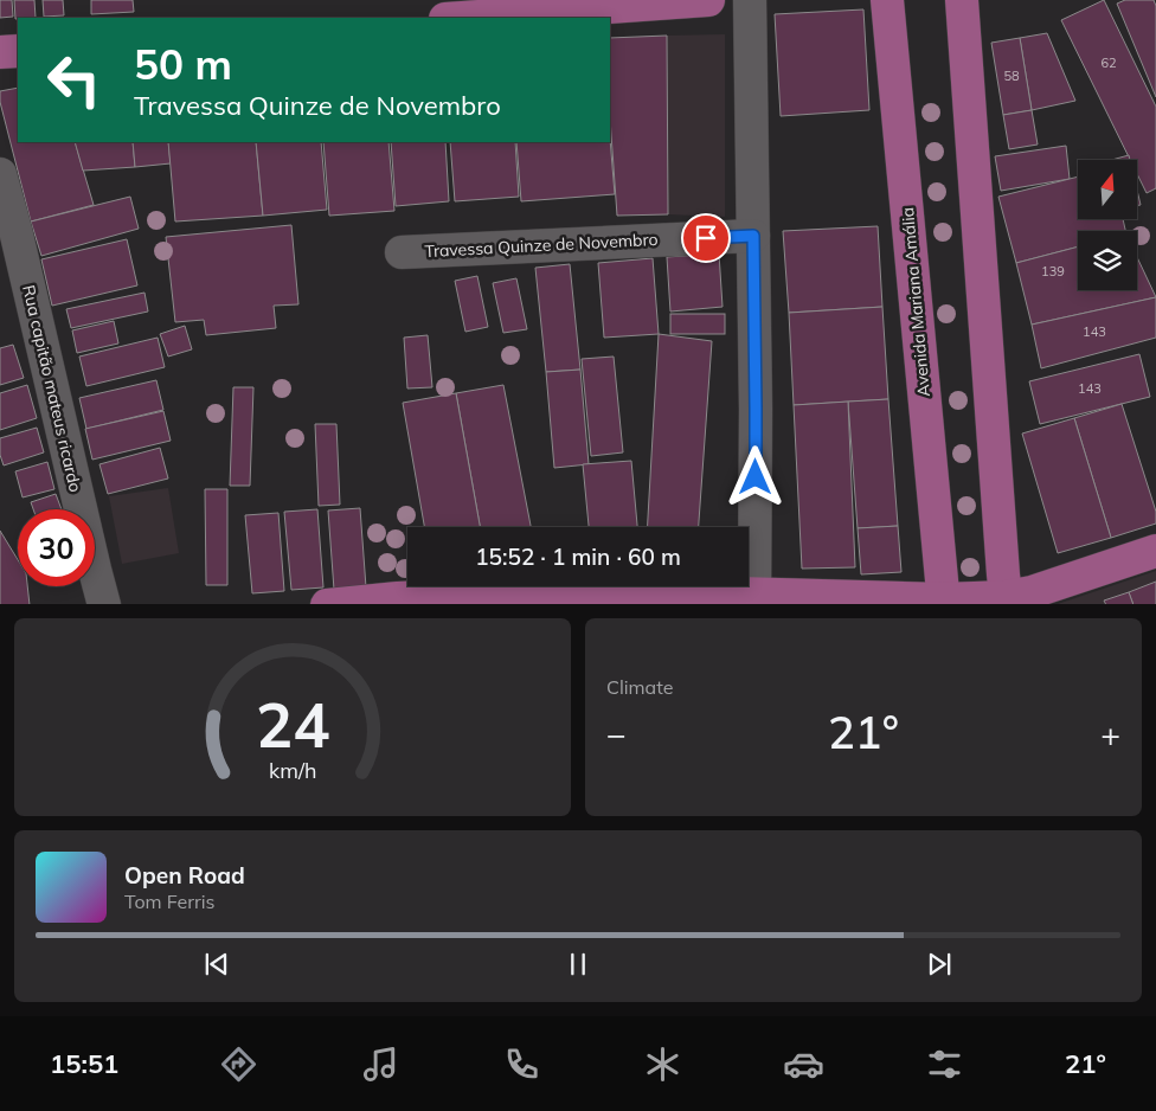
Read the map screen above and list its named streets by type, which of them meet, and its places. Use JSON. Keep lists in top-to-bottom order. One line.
{"streets":{"main road":["Avenida Mariana Amália"],"street":["Travessa Quinze de Novembro","Rua capitão mateus ricardo"]},"house_numbers":["62","58","139","143","143"],"north":"top","page":{"turn":["50 m","Travessa Quinze de Novembro"],"limit":"30","trip":"15:52 · 1 min · 60 m","tile":"Climate","heat":["−","21°","+"],"song":["Open Road","Tom Ferris"],"tabs":["15:51","21°"],"gauge":["24","km/h"]}}
